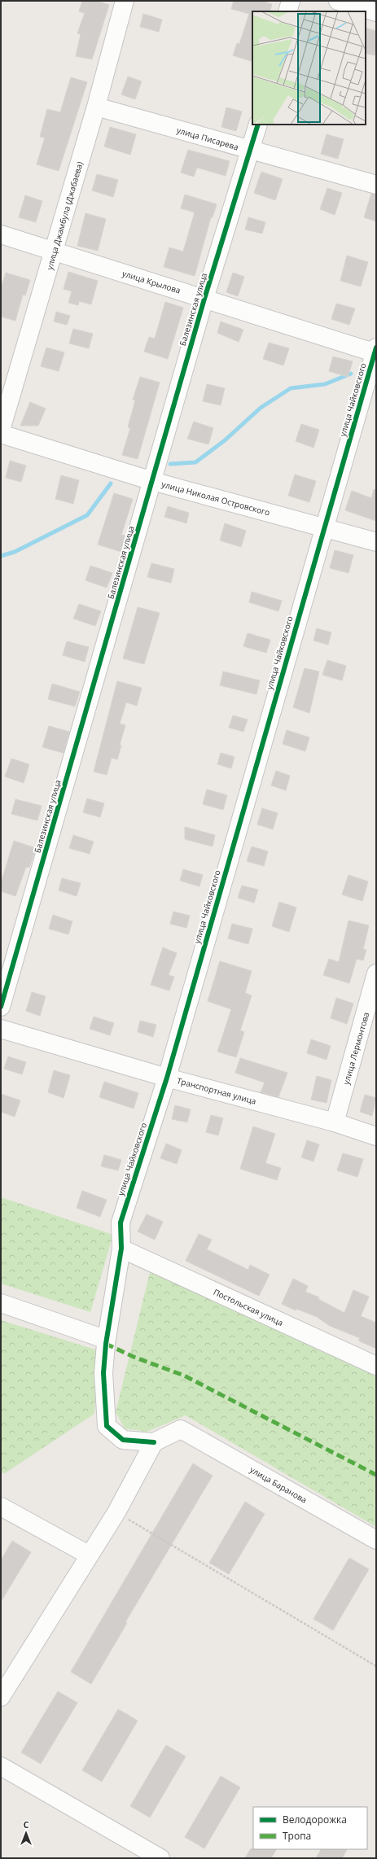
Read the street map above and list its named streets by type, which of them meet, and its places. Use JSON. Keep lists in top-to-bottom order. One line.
{"streets":{"street":["улица Писарева","улица Джамбула (Джабаева)","улица Крылова","Балезинская улица","улица Чайковского","улица Николая Островского","улица Лермонтова","Транспортная улица","Постольская улица","улица Баранова"]},"crossings":[["улица Писарева","улица Джамбула (Джабаева)"],["улица Писарева","Балезинская улица"],["улица Джамбула (Джабаева)","улица Крылова"],["улица Крылова","Балезинская улица"],["улица Крылова","улица Чайковского"],["Балезинская улица","улица Николая Островского"],["улица Чайковского","улица Николая Островского"],["улица Чайковского","Транспортная улица"],["улица Чайковского","Постольская улица"],["улица Чайковского","улица Баранова"],["улица Лермонтова","Транспортная улица"]],"legend":["Велодорожка","Тропа"],"north":"top"}
